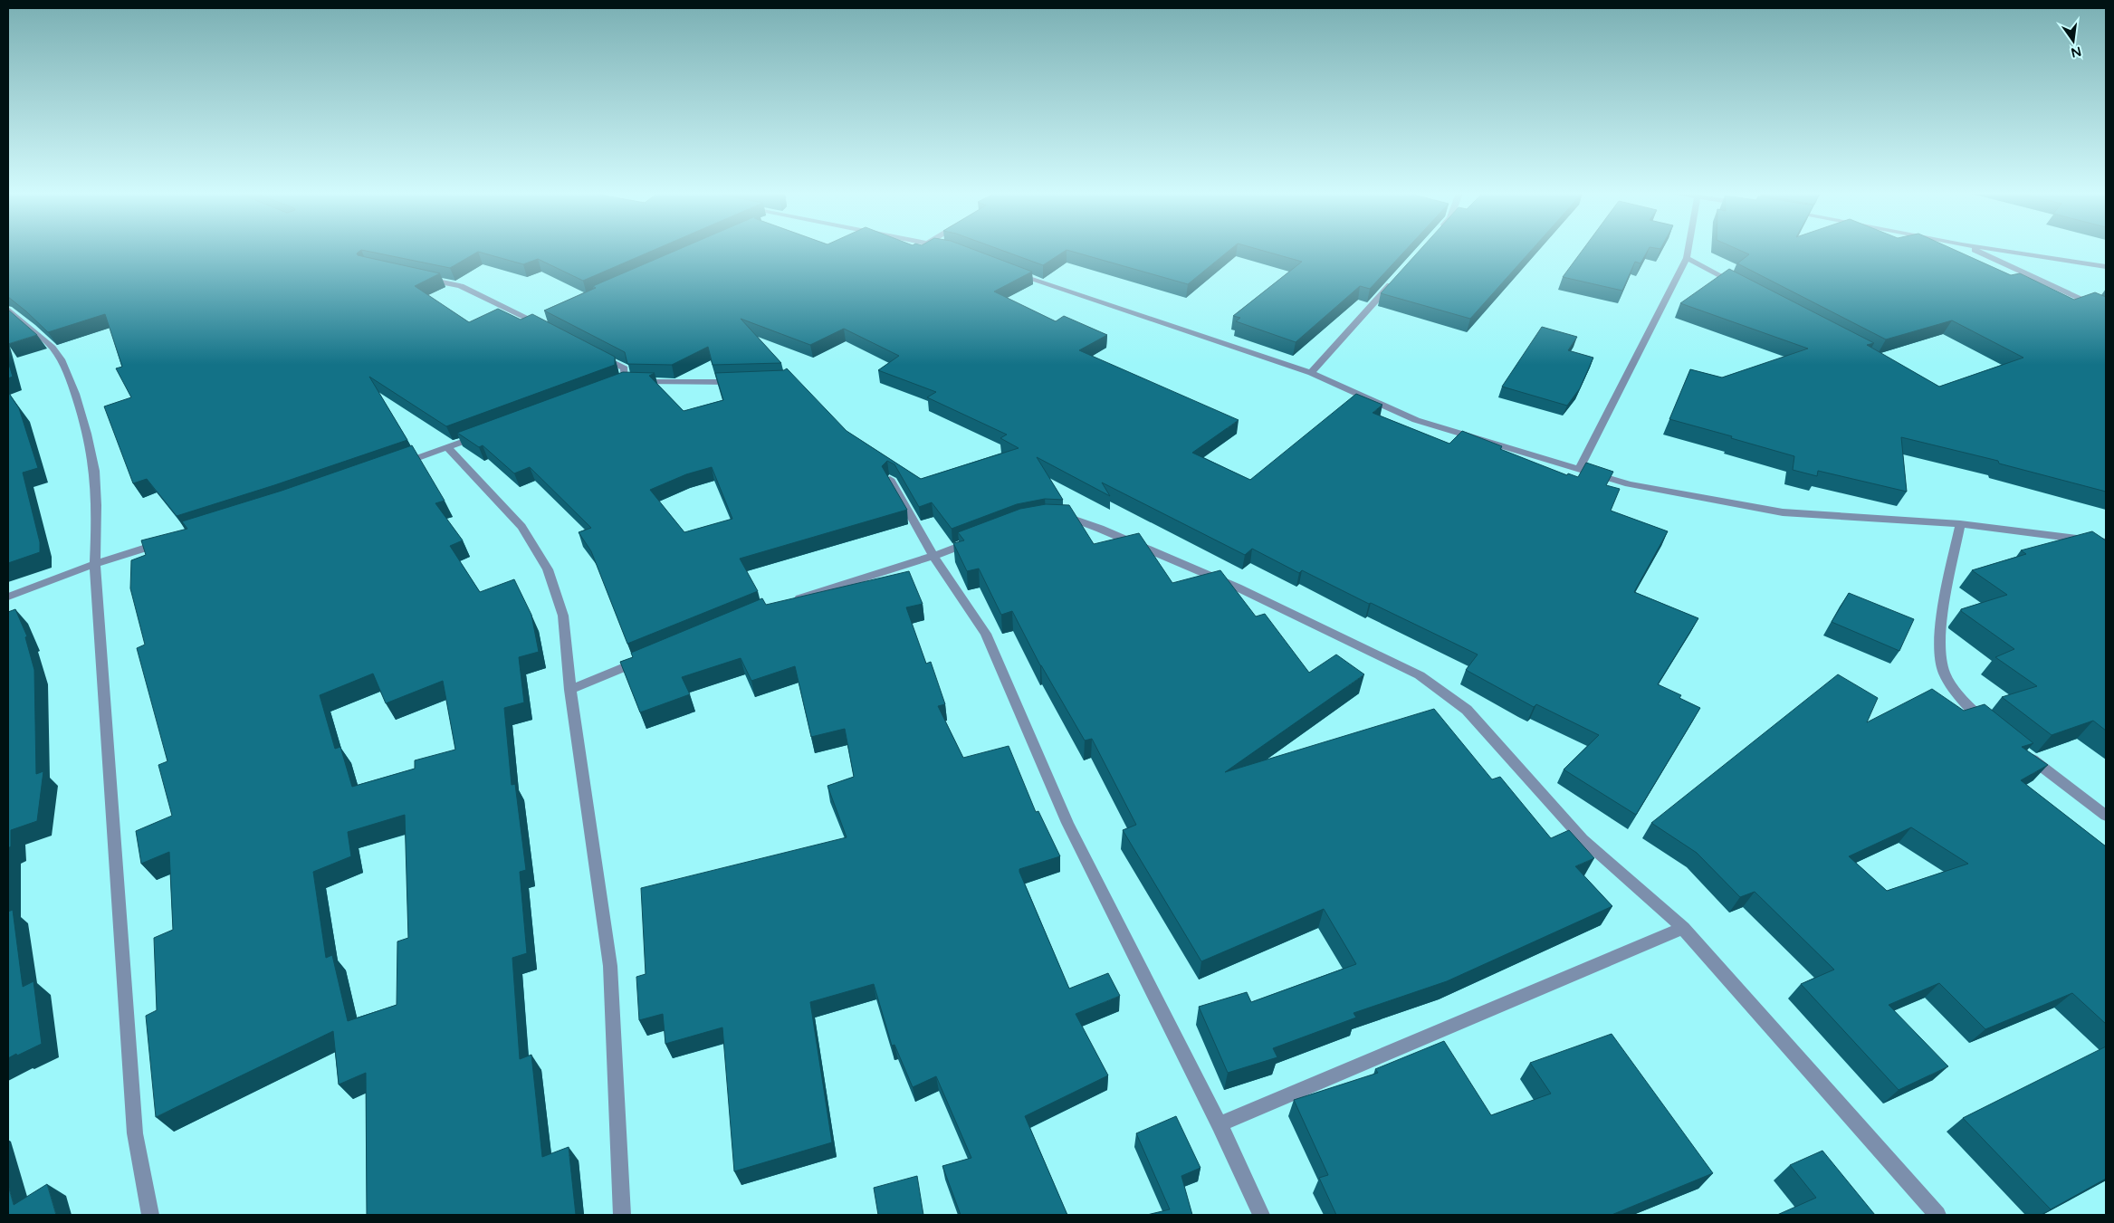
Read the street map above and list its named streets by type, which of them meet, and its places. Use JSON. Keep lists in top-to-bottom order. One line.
{"north":"bottom"}
